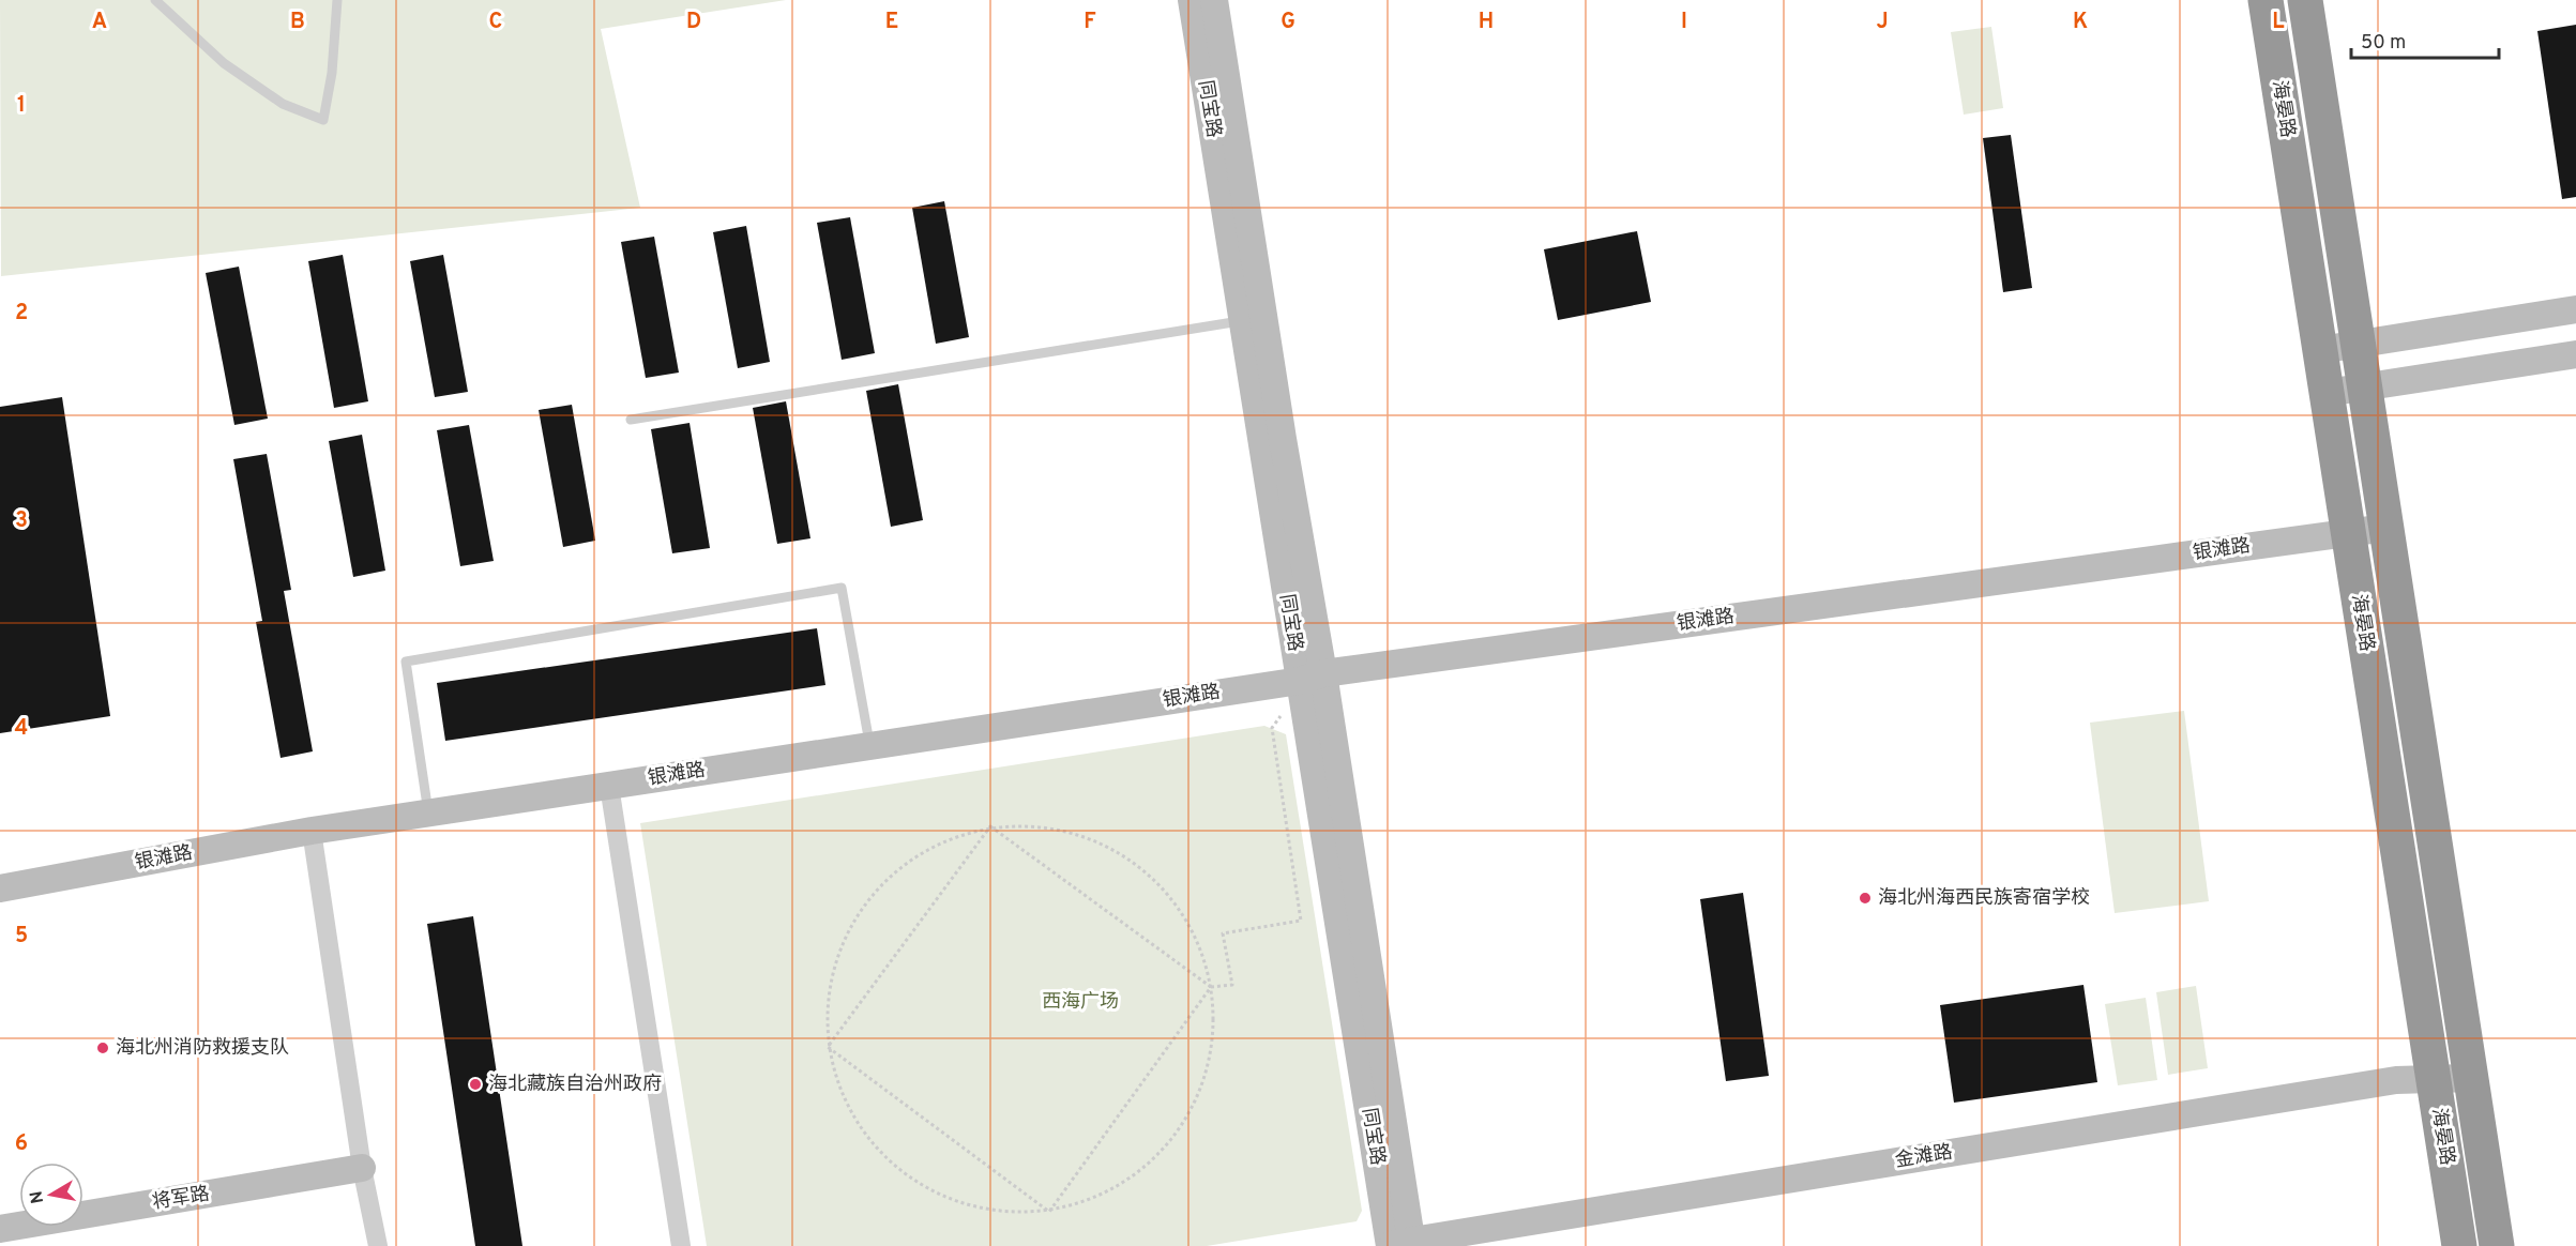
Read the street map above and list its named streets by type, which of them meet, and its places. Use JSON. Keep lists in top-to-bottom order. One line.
{"streets":{"highway":["海晏路"],"street":["同宝路","银滩路","金滩路","将军路"]},"crossings":[["同宝路","银滩路"],["同宝路","金滩路"],["海晏路","银滩路"],["海晏路","金滩路"]],"parks":["西海广场"],"places":["海北州海西民族寄宿学校","海北州消防救援支队","海北藏族自治州政府"],"scale_bar":"50 m","north":"left","grid":{"columns":["A","B","C","D","E","F","G","H","I","J","K","L"],"rows":["1","2","3","4","5","6"]}}
